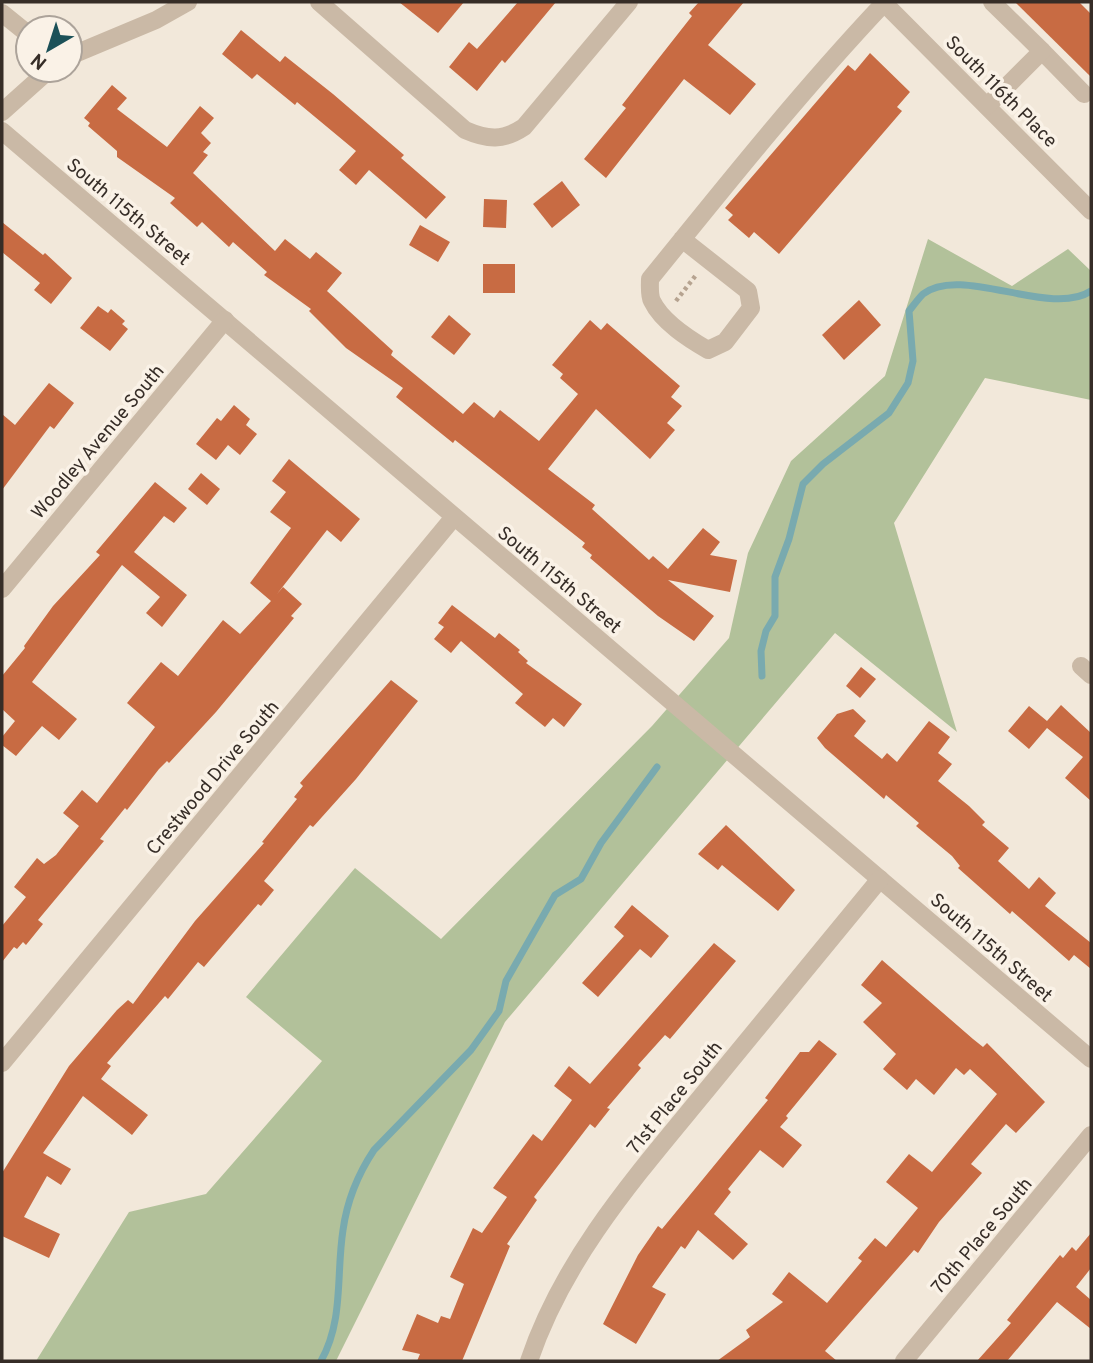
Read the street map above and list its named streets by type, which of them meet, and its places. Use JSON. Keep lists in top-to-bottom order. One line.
{"streets":{"street":["South 116th Place","South 115th Street","Woodley Avenue South","Crestwood Drive South","71st Place South","70th Place South"]},"crossings":[["South 115th Street","Woodley Avenue South"],["South 115th Street","Crestwood Drive South"],["South 115th Street","71st Place South"]],"north":"bottom left"}
